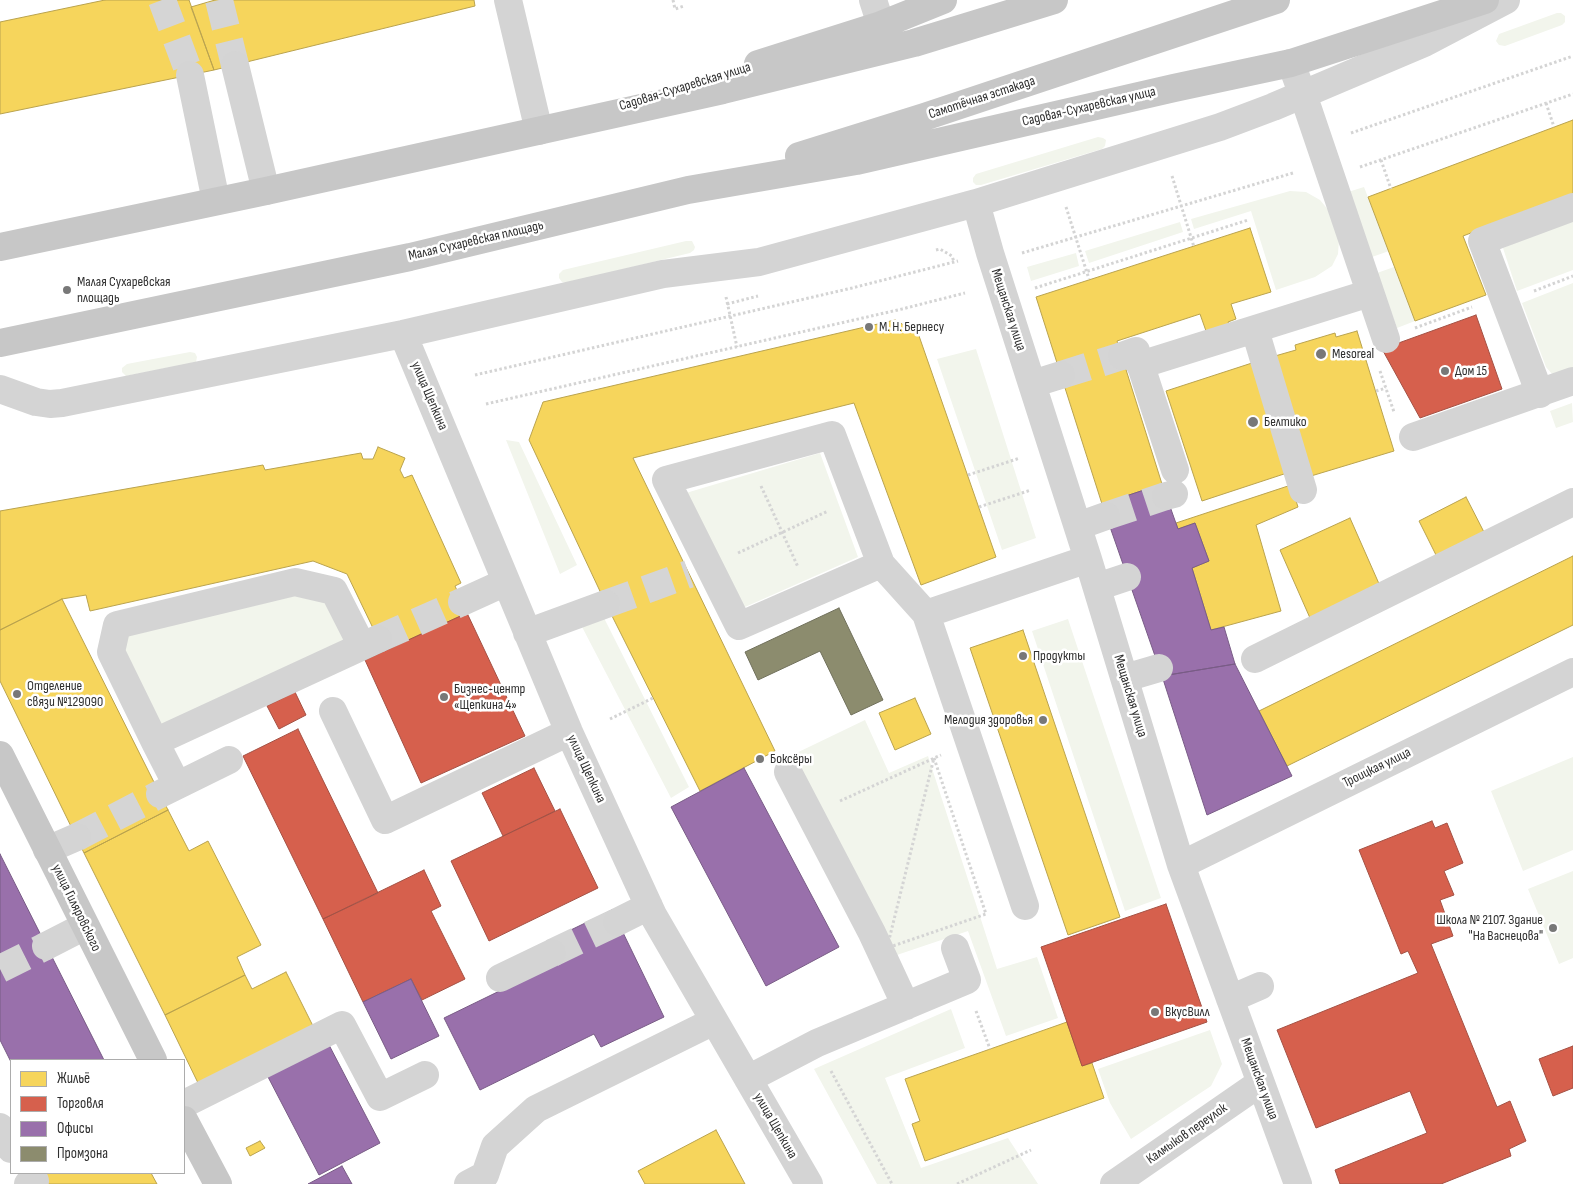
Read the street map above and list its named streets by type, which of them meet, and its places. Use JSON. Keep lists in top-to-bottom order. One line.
{"streets":{"main road":["Садовая-Сухаревская улица","Самотёчная эстакада","Малая Сухаревская площадь","улица Гиляровского"],"street":["Мещанская улица","улица Щепкина","Троицкая улица","Калмыков переулок"]},"crossings":[["Садовая-Сухаревская улица","Самотёчная эстакада"],["Садовая-Сухаревская улица","Малая Сухаревская площадь"],["Самотёчная эстакада","Малая Сухаревская площадь"],["Мещанская улица","Троицкая улица"],["Мещанская улица","Калмыков переулок"]],"places":["Малая Сухаревская площадь","М. Н. Бернесу","Mesoreal","Дом 15","Белтико","Продукты","Отделение связи №129090","Бизнес-центр «Щепкина 4»","Мелодия здоровья","Боксёры","Школа № 2107. Здание \"На Васнецова\"","ВкусВилл"],"legend":["Жильё","Торговля","Офисы","Промзона"]}
